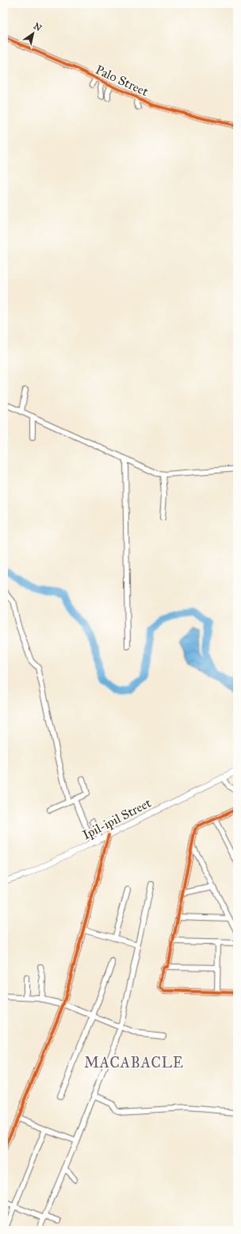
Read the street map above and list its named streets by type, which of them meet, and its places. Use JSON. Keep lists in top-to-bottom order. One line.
{"streets":{"street":["Palo Street","Ipil-ipil Street"]},"districts":["MACABACLE"],"north":"top right"}
